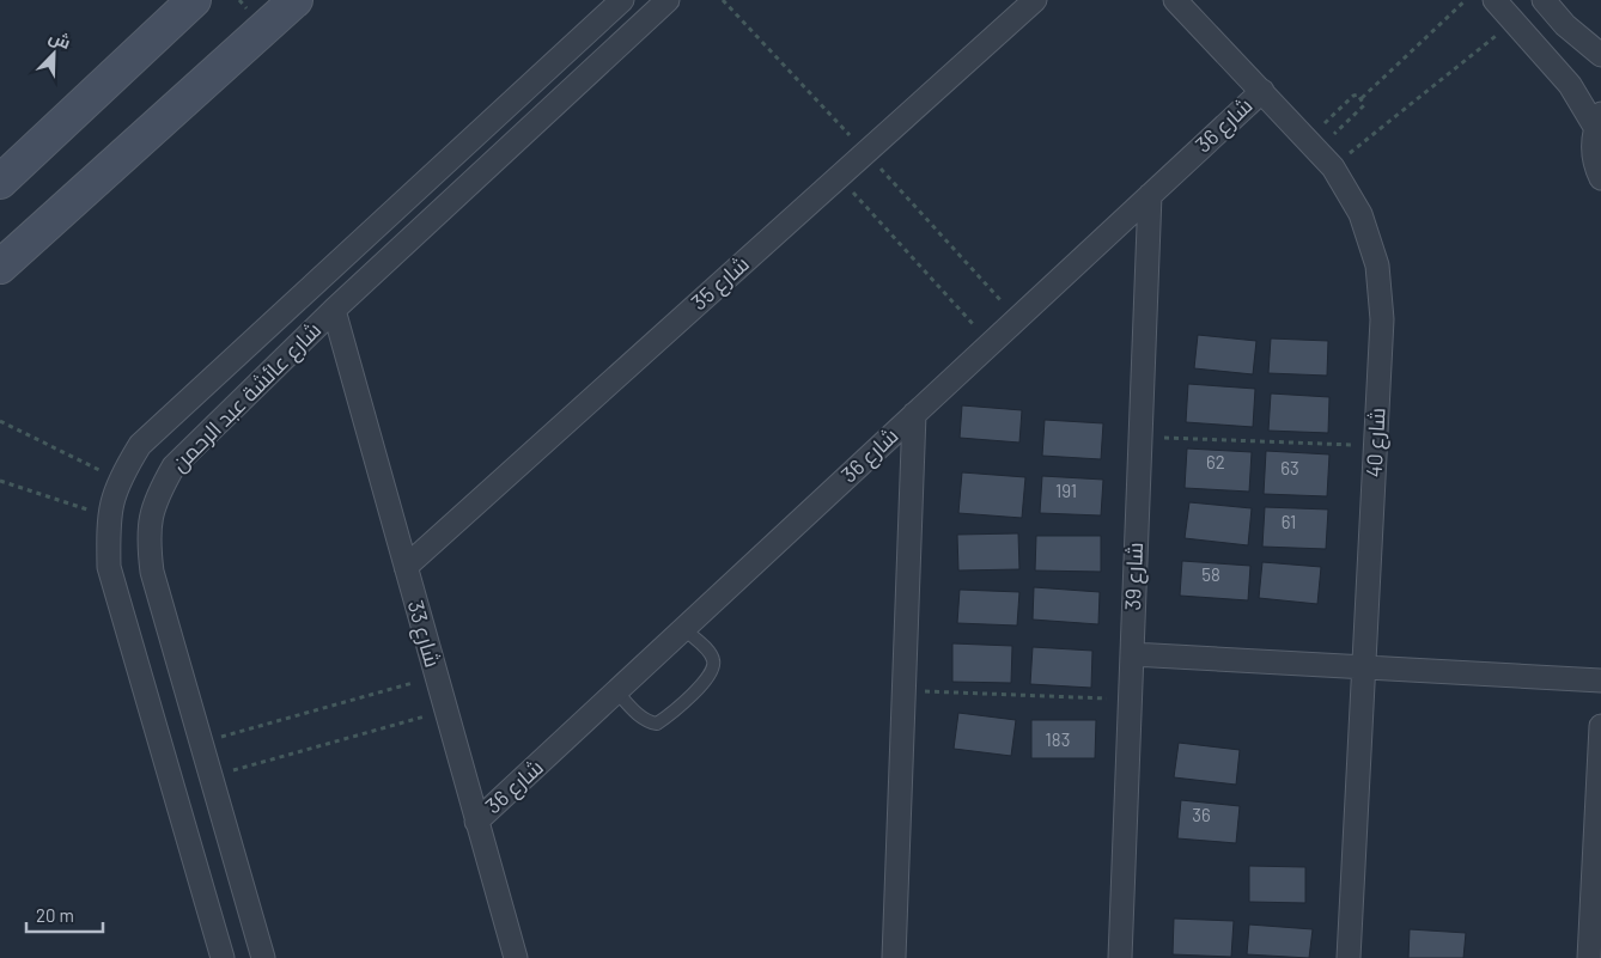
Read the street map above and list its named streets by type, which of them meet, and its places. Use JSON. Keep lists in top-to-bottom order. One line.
{"streets":{"street":["شارع 36","شارع 35","شارع عائشة عبد الرحمن","شارع 40","شارع 39","شارع 33"]},"crossings":[["شارع 36","شارع 40"],["شارع 36","شارع 39"],["شارع 36","شارع 33"],["شارع 35","شارع 33"],["شارع عائشة عبد الرحمن","شارع 33"]],"house_numbers":["62","63","191","61","58","183","36"],"scale_bar":"20 m","north":"top right"}
